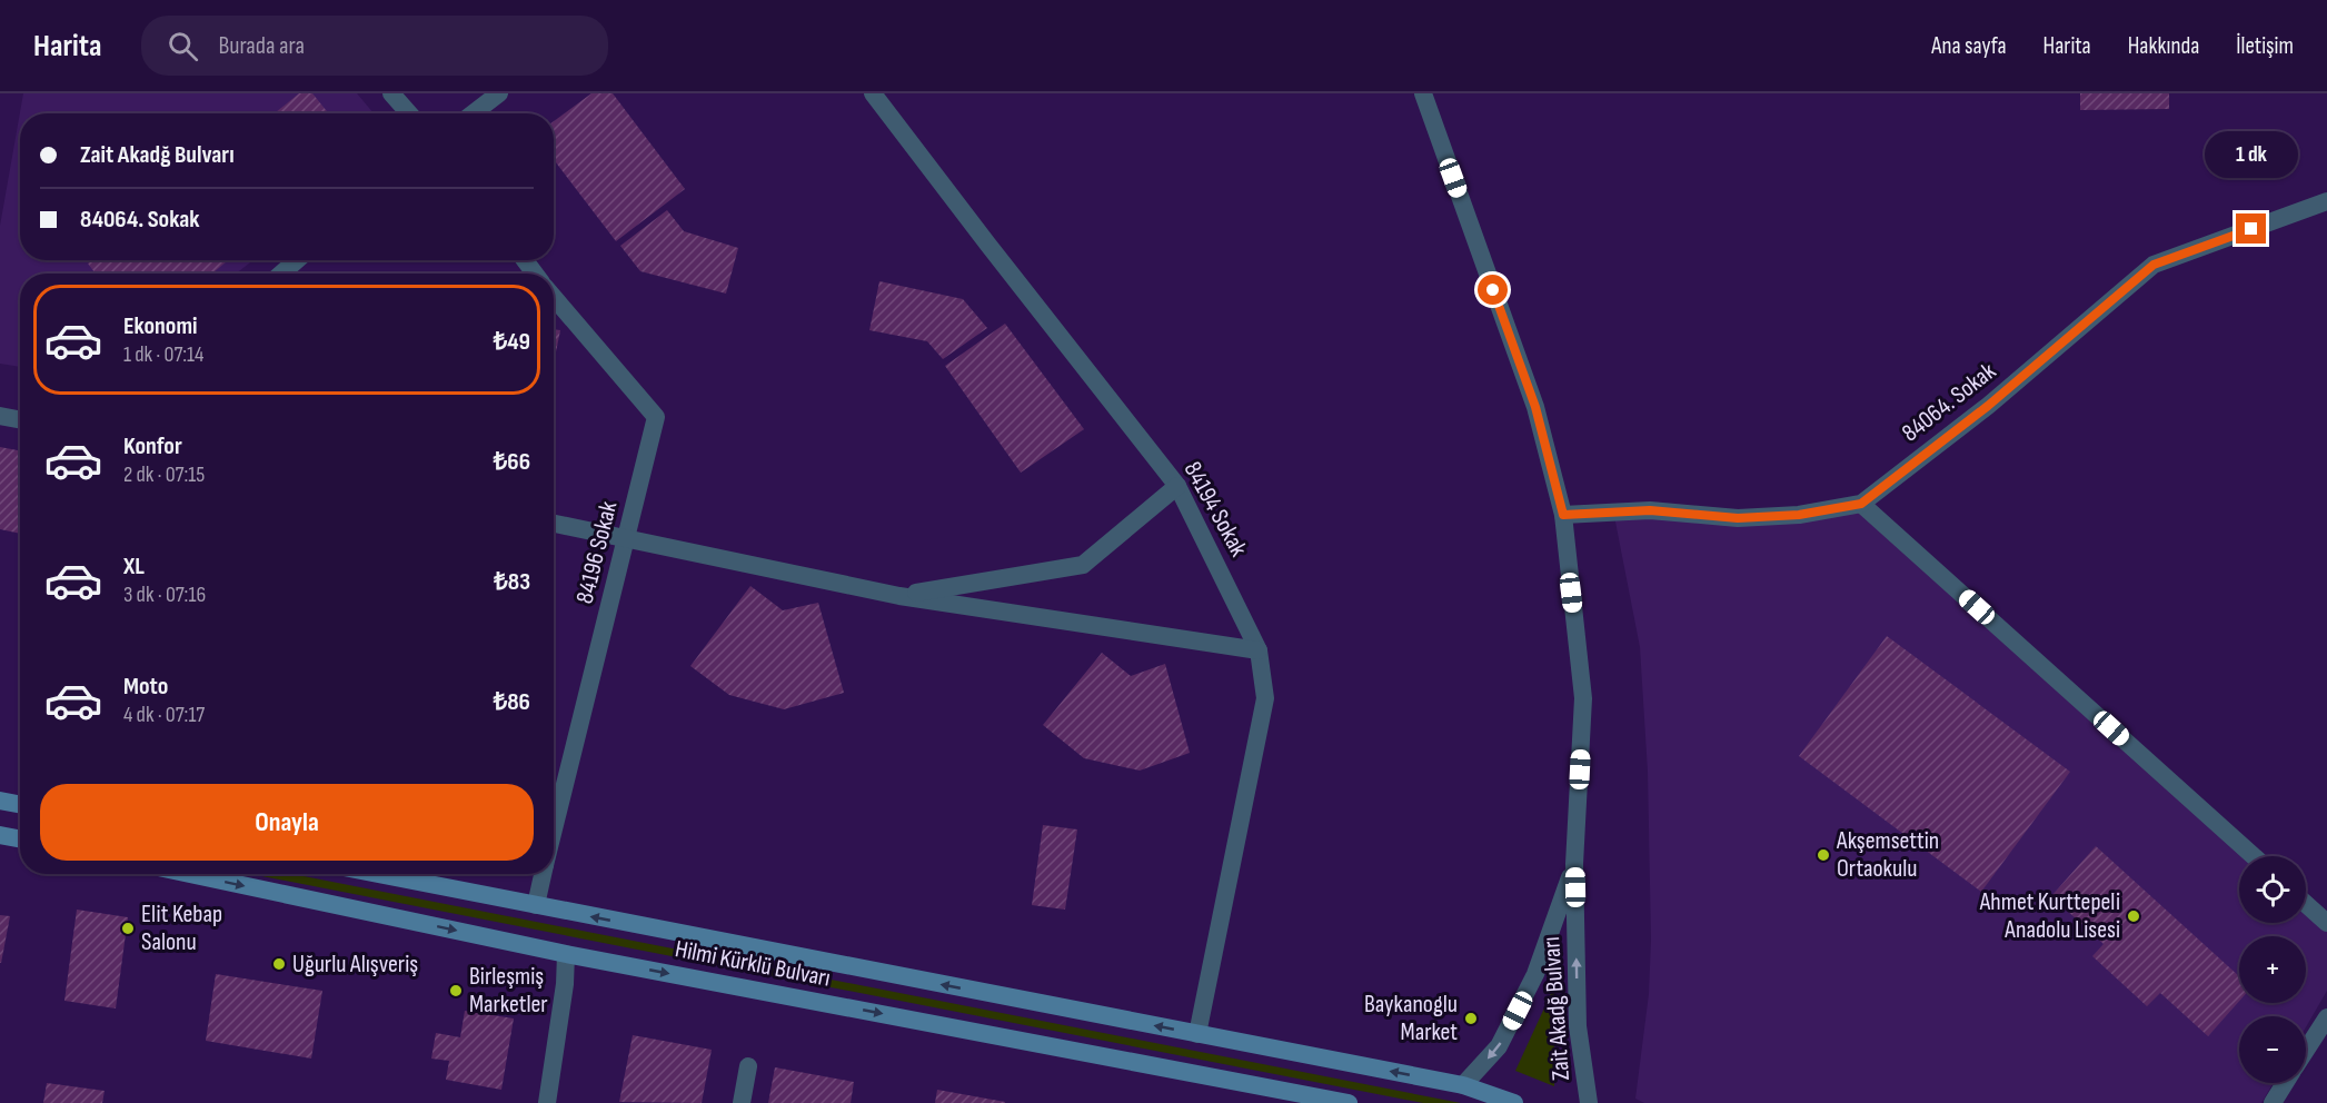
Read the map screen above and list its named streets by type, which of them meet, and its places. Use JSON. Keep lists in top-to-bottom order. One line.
{"streets":{"main road":["Hilmi Kürklü Bulvarı"],"street":["84064. Sokak","84194 Sokak","84196 Sokak","Zait Akadğ Bulvarı"]},"crossings":[["84064. Sokak","Zait Akadğ Bulvarı"],["84194 Sokak","Hilmi Kürklü Bulvarı"],["84196 Sokak","Hilmi Kürklü Bulvarı"]],"places":["Akşemsettin Ortaokulu","Ahmet Kurttepeli Anadolu Lisesi","Elit Kebap Salonu","Uğurlu Alışveriş","Birleşmiş Marketler","Baykanoglu Market"],"page":{"header":"Harita","search":"Burada ara","nav":["Ana sayfa","Harita","Hakkında","İletişim"],"banner":["Zait Akadğ Bulvarı","84064. Sokak"],"bubble":"1 dk","list":[{"name":"Ekonomi","note":"1 dk · 07:14","value":"₺49"},{"name":"Konfor","note":"2 dk · 07:15","value":"₺66"},{"name":"XL","note":"3 dk · 07:16","value":"₺83"},{"name":"Moto","note":"4 dk · 07:17","value":"₺86"}],"buttons":"Onayla","map_buttons":["+","−"]}}
